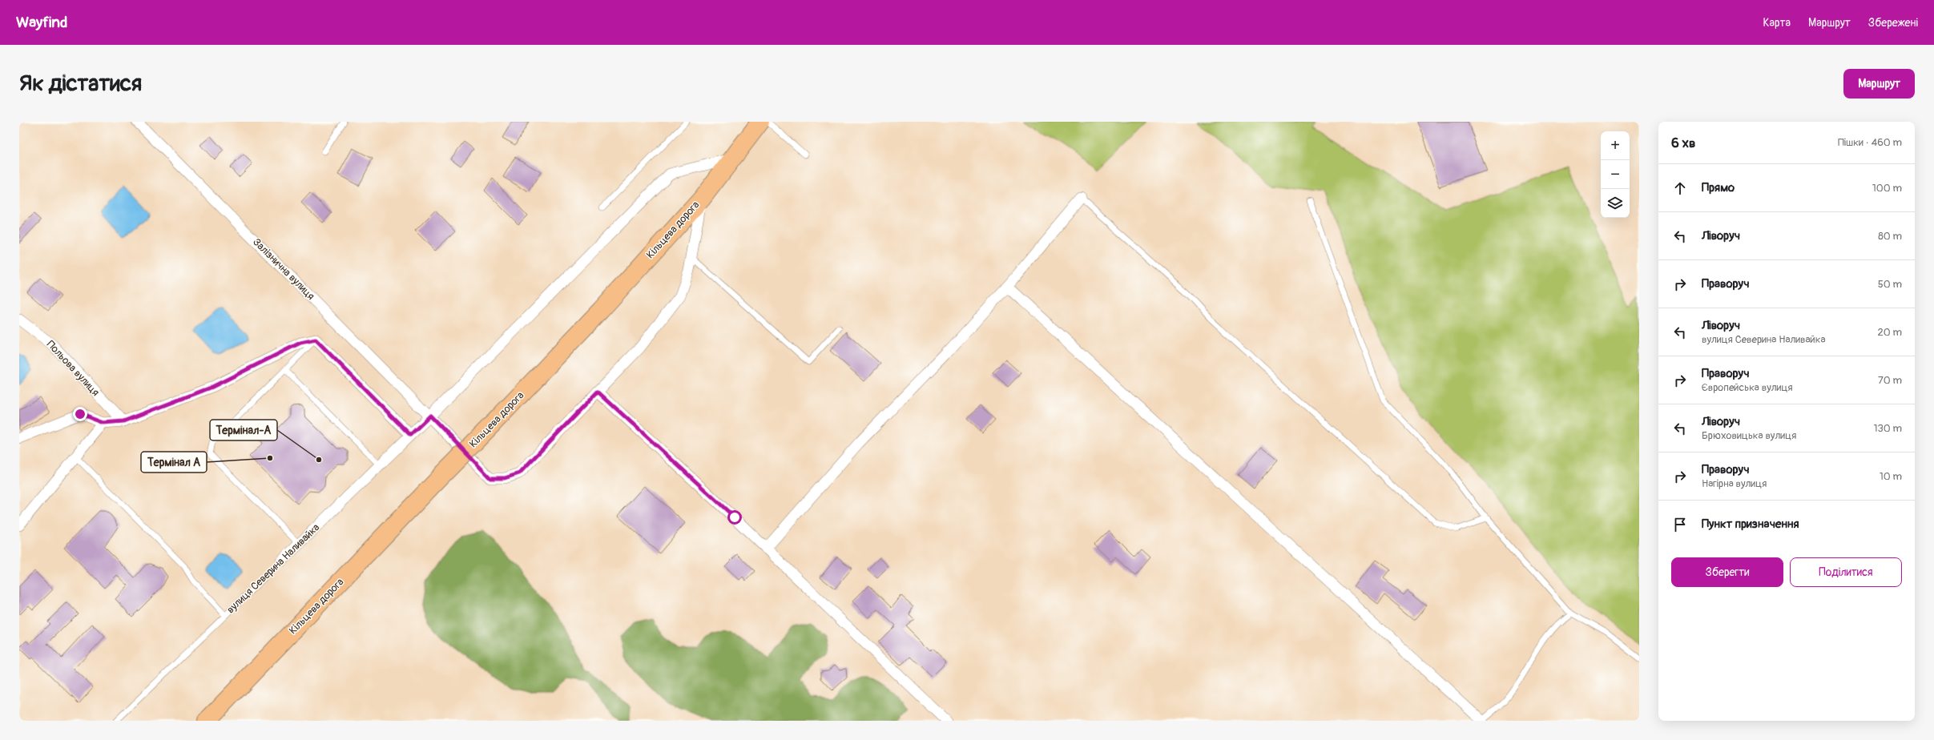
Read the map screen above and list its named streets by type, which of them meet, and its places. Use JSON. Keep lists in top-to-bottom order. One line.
{"streets":{"highway":["Кільцева дорога"],"street":["Залізнична вулиця","Польова вулиця","вулиця Северина Наливайка"]},"crossings":[["Кільцева дорога","Залізнична вулиця"],["Кільцева дорога","вулиця Северина Наливайка"],["Залізнична вулиця","вулиця Северина Наливайка"]],"places":["Термінал А","Термінал-А"],"page":{"header":"Wayfind","nav":["Карта","Маршрут","Збережені"],"buttons":["Маршрут",["Зберегти","Поділитися"]],"title":"Як дістатися","heading":["6 хв","Пішки · 460 m"],"map_buttons":["+","−"],"list":[["Прямо","100 m"],["Ліворуч","80 m"],["Праворуч","50 m"],["Ліворуч","вулиця Северина Наливайка","20 m"],["Праворуч","Європейська вулиця","70 m"],["Ліворуч","Брюховицька вулиця","130 m"],["Праворуч","Нагірна вулиця","10 m"],"Пункт призначення"]}}
